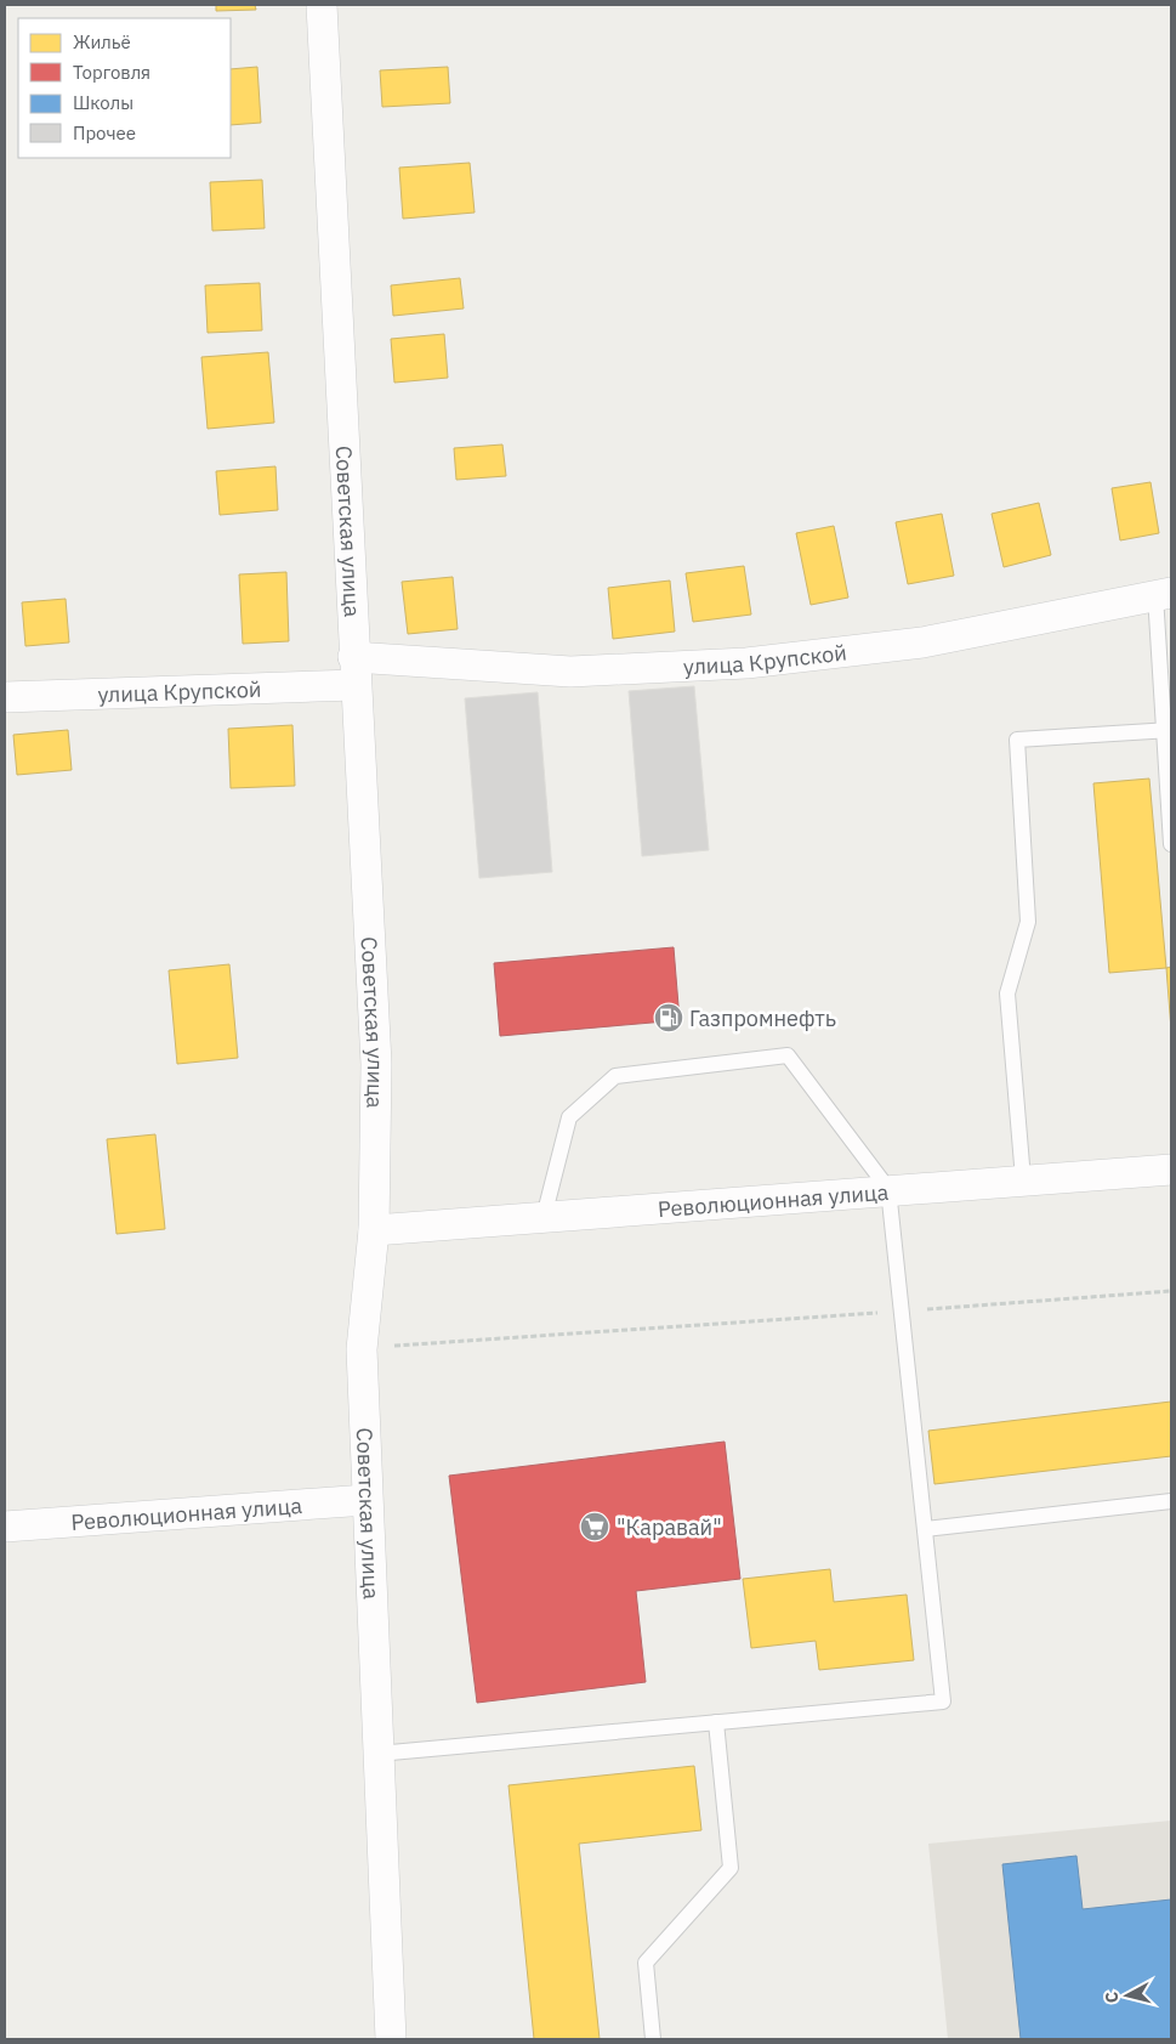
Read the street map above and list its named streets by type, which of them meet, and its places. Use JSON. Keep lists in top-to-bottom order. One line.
{"streets":{"street":["Советская улица","улица Крупской","Революционная улица"]},"crossings":[["Советская улица","улица Крупской"],["Советская улица","Революционная улица"]],"places":{"fuel station":["Газпромнефть"],"supermarket":["\"Каравай\""]},"legend":["Жильё","Торговля","Школы","Прочее"],"north":"left"}
